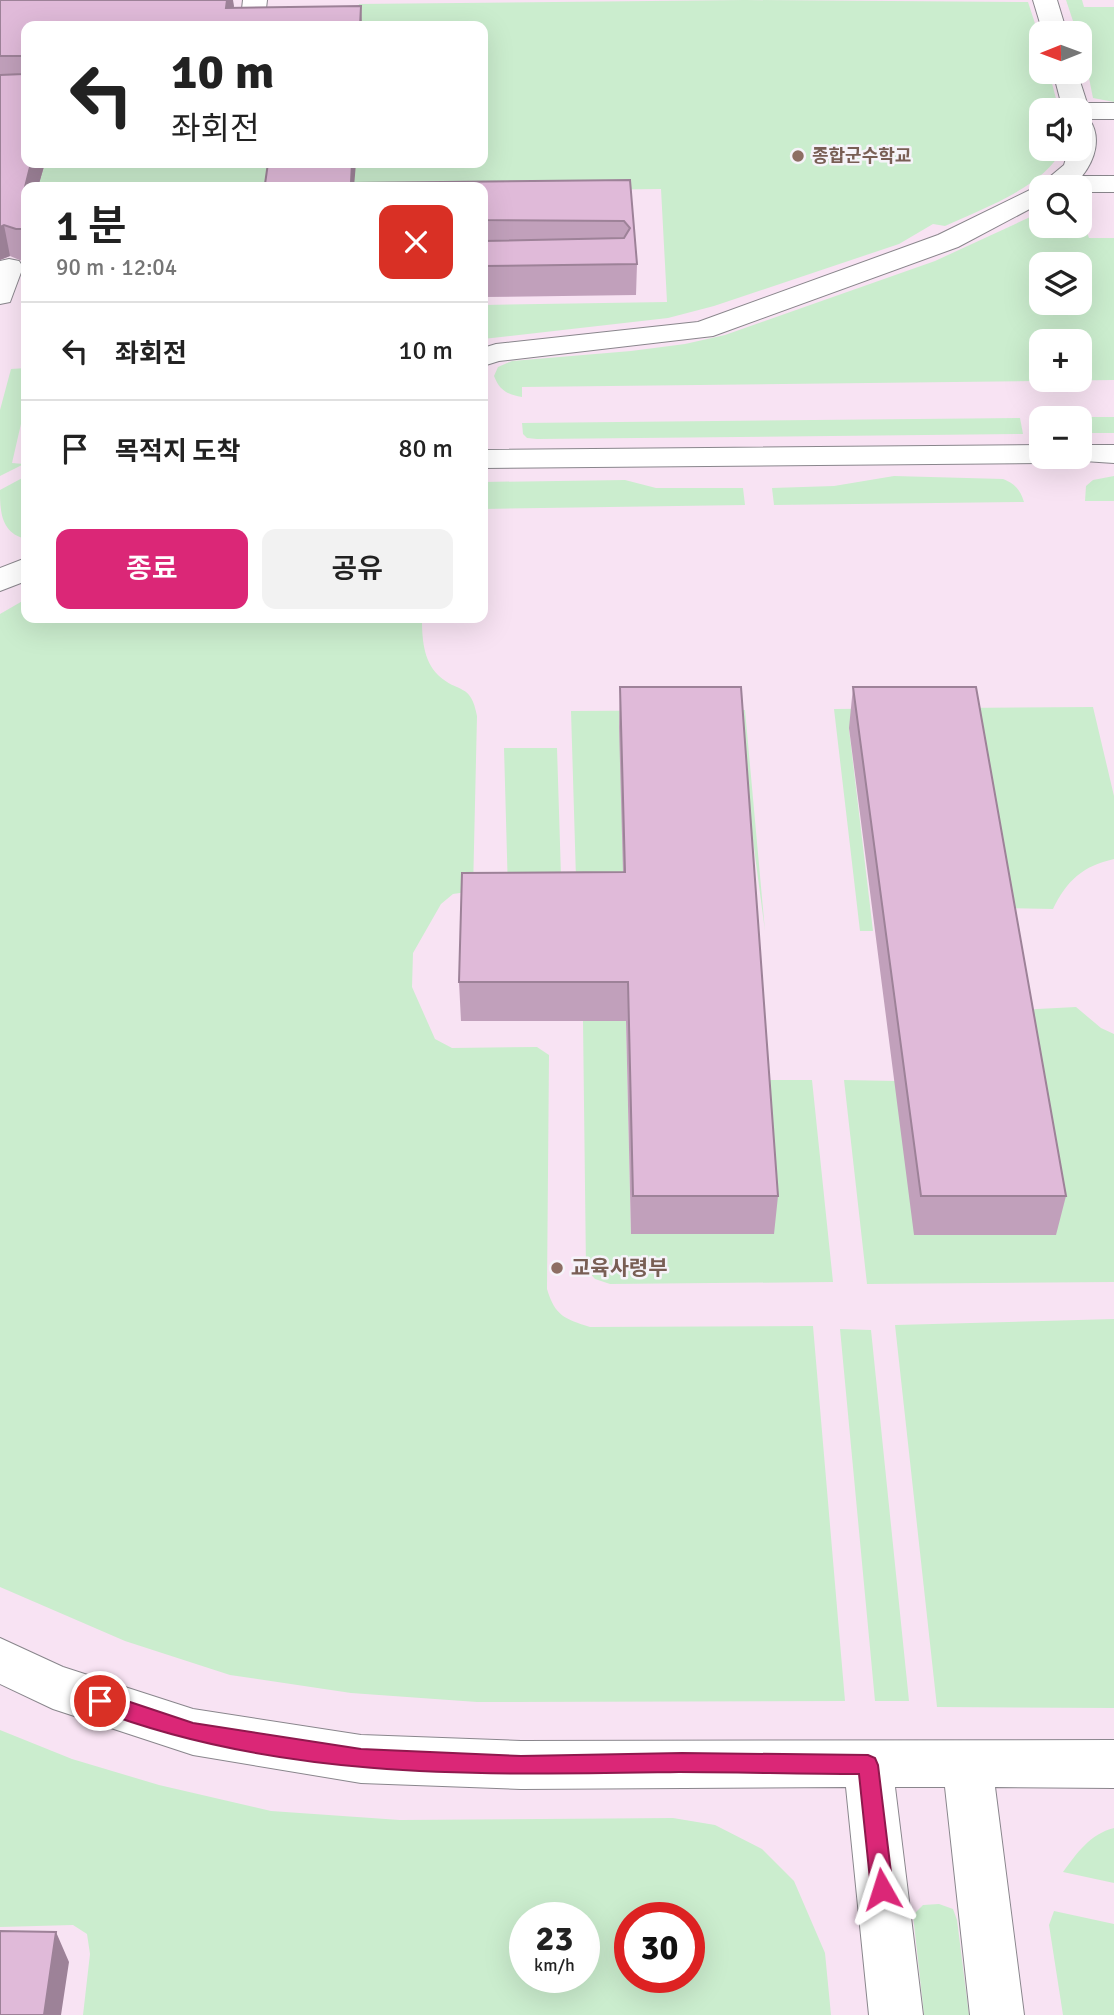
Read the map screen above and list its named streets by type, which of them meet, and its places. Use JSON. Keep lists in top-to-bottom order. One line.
{"places":["종합군수학교","교육사령부"],"north":"left","page":{"map_buttons":["+","−"],"turn":["10 m","좌회전"],"heading":["1 분","90 m · 12:04"],"list":[{"name":"좌회전","value":"10 m"},{"name":"목적지 도착","value":"80 m"}],"buttons":["종료","공유"],"speed":"23 km/h","limit":"30"}}
